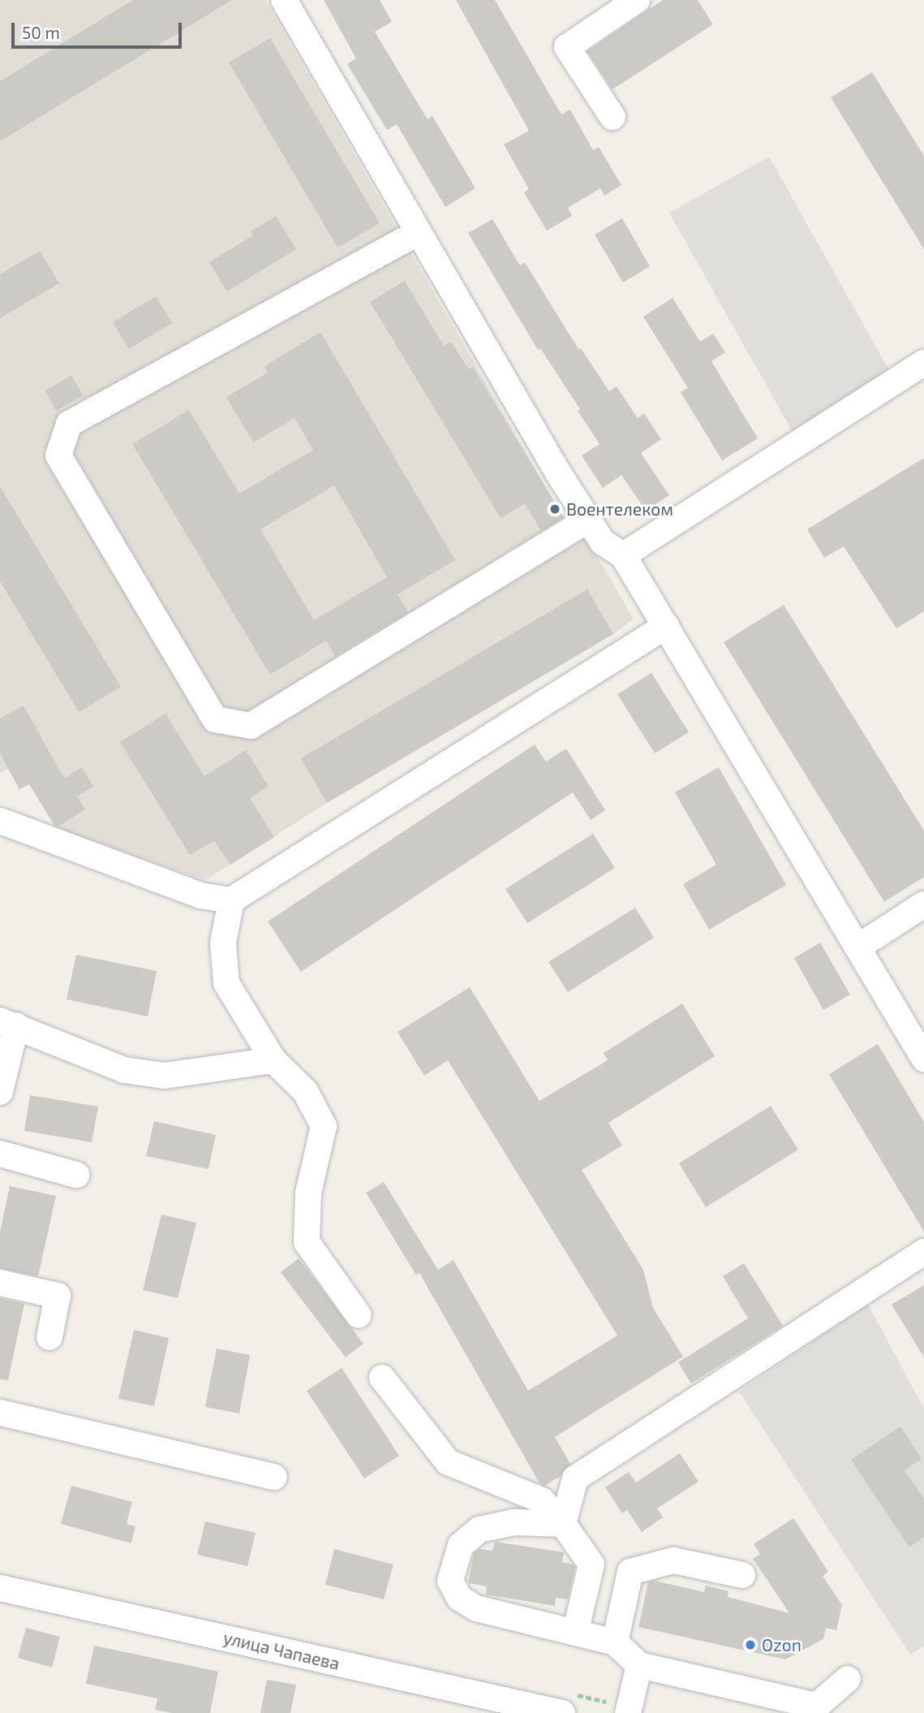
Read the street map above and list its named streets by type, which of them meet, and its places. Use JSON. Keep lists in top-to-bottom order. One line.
{"streets":{"street":["улица Чапаева"]},"places":["Воентелеком","Ozon"],"scale_bar":"50 m"}
